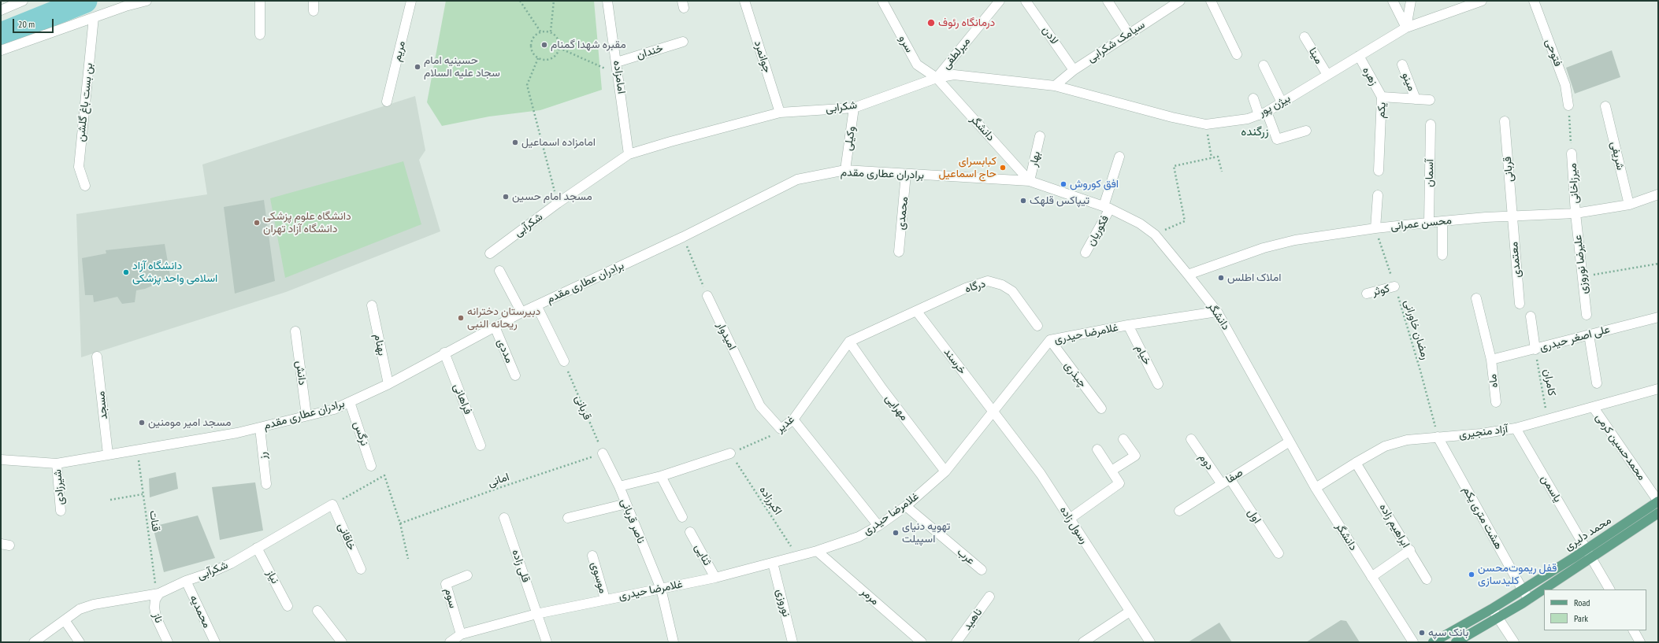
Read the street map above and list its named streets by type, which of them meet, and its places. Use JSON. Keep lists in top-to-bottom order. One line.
{"streets":{"main road":["محمد دلیری"],"street":["لادن","سیامک شکرابی","سرو","مریم","خندان","فتوحی","میرلطفی","مینا","جوانمرد","زهره","امامزاده","مینو","بن بست باغ گلشن","بیژن پور","شکرابی","یکم","دانشگر","وکیلی","شریفی","بهار","قربانی","آسمان","برادران عطاری مقدم","میرزاخانی","محمدی","محسن عمرانی","شکرآبی","فکوریان","معتمدی","علیرضا نوروزی","درگاه","کوثر","غلامرضا حیدری","امیدوار","علی اصغر حیدری","بهنام","مددی","خیام","خرسند","دانش","چیذری","ماه","فراهانی","مسجد","مهرایی","غدیر","آزاد منجیری","نرگس","محمدحسین کرمی","رز","دوم","صفا","شیرزادی","یاسمن","اول","هشت متری یکم","ناصر قربانی","رسول زاده","ابراهیم زاده","خاقانی","ثنایی","عرب","قلی زاده","نیاز","موسوی","مرمر","سوم","نوروزی","محمدیه","ناز","ناهید"],"path":["رمضان خاورانی","کامران","امانی","اکبرزاده","قنات"]},"crossings":[["لادن","سیامک شکرابی"],["سیامک شکرابی","بیژن پور"],["سیامک شکرابی","شکرابی"],["سرو","میرلطفی"],["سرو","شکرابی"],["سرو","دانشگر"],["خندان","امامزاده"],["میرلطفی","شکرابی"],["میرلطفی","دانشگر"],["مینا","بیژن پور"],["جوانمرد","شکرابی"],["زهره","بیژن پور"],["زهره","یکم"],["امامزاده","شکرابی"],["امامزاده","شکرآبی"],["مینو","یکم"],["بیژن پور","شکرابی"],["شکرابی","دانشگر"],["شکرابی","وکیلی"],["شکرابی","شکرآبی"],["دانشگر","بهار"],["دانشگر","برادران عطاری مقدم"],["دانشگر","محسن عمرانی"],["دانشگر","فکوریان"],["دانشگر","غلامرضا حیدری"],["دانشگر","آزاد منجیری"],["دانشگر","صفا"],["دانشگر","ابراهیم زاده"],["وکیلی","برادران عطاری مقدم"],["شریفی","محسن عمرانی"],["بهار","برادران عطاری مقدم"],["قربانی","محسن عمرانی"],["قربانی","معتمدی"],["قربانی","امانی"],["قربانی","ناصر قربانی"],["آسمان","محسن عمرانی"],["برادران عطاری مقدم","محمدی"],["برادران عطاری مقدم","بهنام"],["برادران عطاری مقدم","مددی"],["برادران عطاری مقدم","دانش"],["برادران عطاری مقدم","فراهانی"],["برادران عطاری مقدم","مسجد"],["برادران عطاری مقدم","نرگس"],["برادران عطاری مقدم","رز"],["برادران عطاری مقدم","شیرزادی"],["برادران عطاری مقدم","قنات"],["میرزاخانی","محسن عمرانی"],["میرزاخانی","علیرضا نوروزی"],["محسن عمرانی","معتمدی"],["محسن عمرانی","علیرضا نوروزی"],["محسن عمرانی","رمضان خاورانی"],["شکرآبی","قنات"],["شکرآبی","خاقانی"],["شکرآبی","نیاز"],["شکرآبی","محمدیه"],["شکرآبی","ناز"],["درگاه","خرسند"],["کوثر","رمضان خاورانی"],["رمضان خاورانی","آزاد منجیری"],["رمضان خاورانی","هشت متری یکم"],["غلامرضا حیدری","خیام"],["غلامرضا حیدری","خرسند"],["غلامرضا حیدری","چیذری"],["غلامرضا حیدری","مهرایی"],["غلامرضا حیدری","اکبرزاده"],["غلامرضا حیدری","ناصر قربانی"],["غلامرضا حیدری","رسول زاده"],["غلامرضا حیدری","ثنایی"],["غلامرضا حیدری","عرب"],["غلامرضا حیدری","قلی زاده"],["غلامرضا حیدری","موسوی"],["غلامرضا حیدری","مرمر"],["غلامرضا حیدری","سوم"],["غلامرضا حیدری","نوروزی"],["امیدوار","غدیر"],["علی اصغر حیدری","ماه"],["علی اصغر حیدری","کامران"],["خرسند","رسول زاده"],["کامران","آزاد منجیری"],["مهرایی","غدیر"],["غدیر","اکبرزاده"],["آزاد منجیری","محمدحسین کرمی"],["آزاد منجیری","یاسمن"],["آزاد منجیری","هشت متری یکم"],["آزاد منجیری","ابراهیم زاده"],["محمدحسین کرمی","محمد دلیری"],["دوم","صفا"],["صفا","اول"],["امانی","ناصر قربانی"],["یاسمن","محمد دلیری"],["هشت متری یکم","محمد دلیری"],["قنات","ناز"]],"districts":["زرگنده"],"places":["درمانگاه رئوف","مقبره شهدا گمنام","حسینیه امام سجاد علیه السلام","امامزاده اسماعیل","کبابسرای حاج اسماعیل","افق کوروش","مسجد امام حسین","تیپاکس قلهک","دانشگاه علوم پزشکی دانشگاه آزاد تهران","دانشگاه آزاد اسلامی واحد پزشکی","املاک اطلس","دبیرستان دخترانه ریحانه النبی","مسجد امیر مومنین","تهویه دنیای اسپیلت","قفل ریموت‌محسن کلیدسازی","بانک سپه"],"legend":["Road","Park"],"scale_bar":"20 m"}
